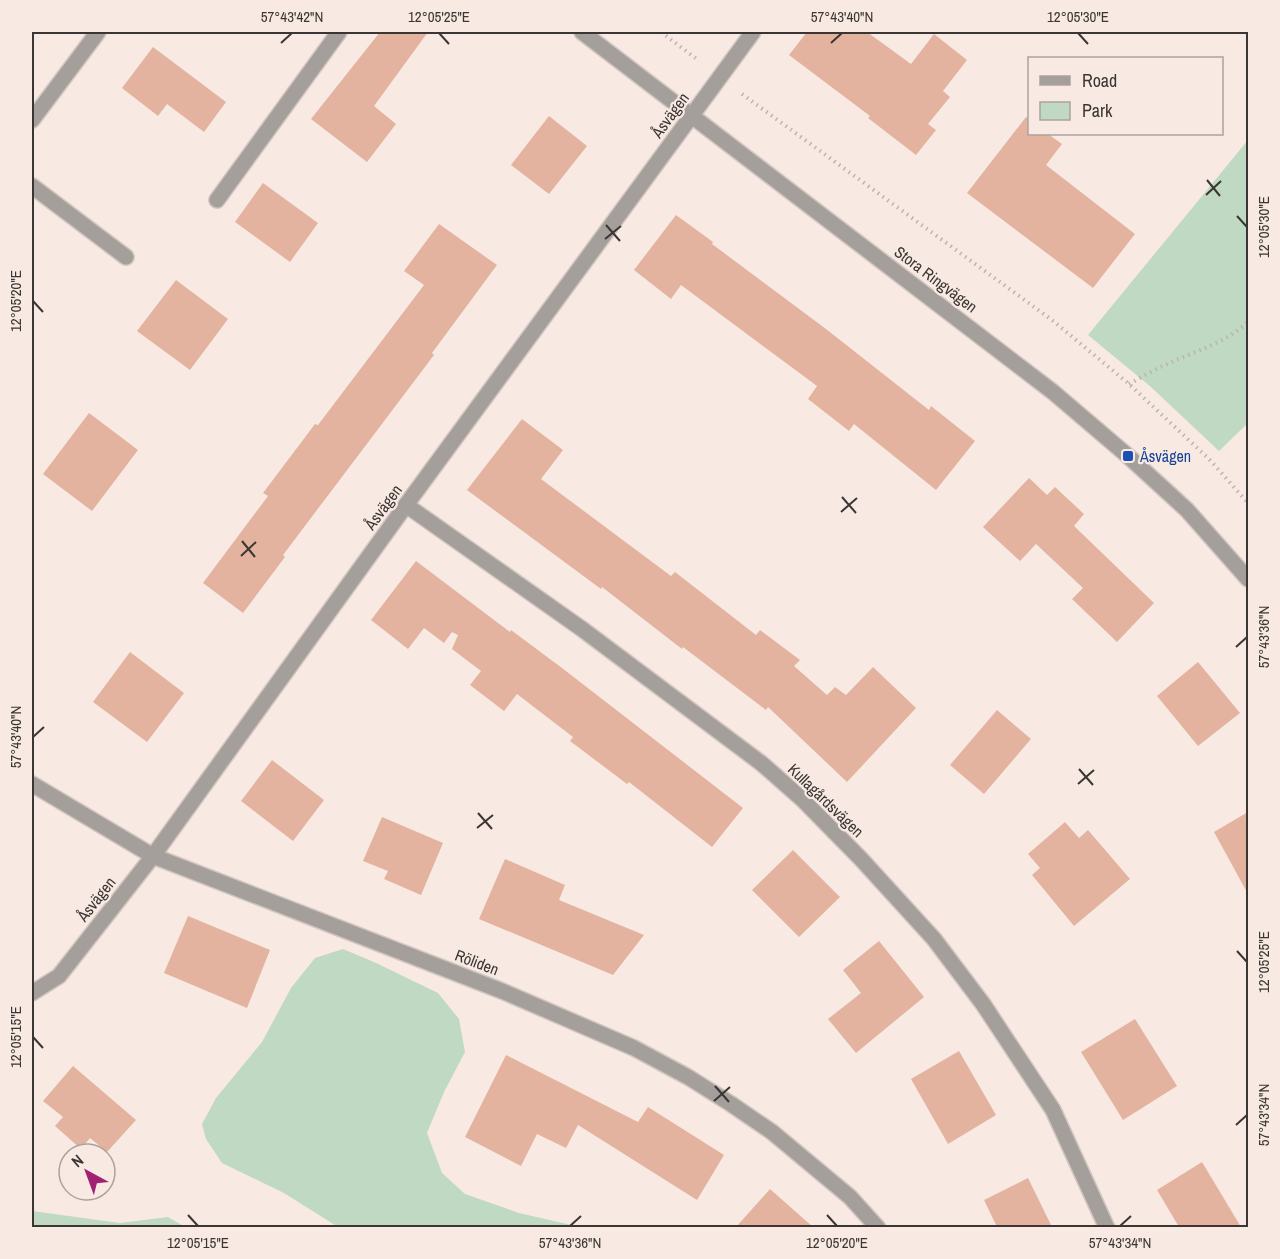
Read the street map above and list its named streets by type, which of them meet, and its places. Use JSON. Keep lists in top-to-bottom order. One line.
{"streets":{"street":["Åsvägen","Stora Ringvägen","Kullagårdsvägen","Röliden"]},"crossings":[["Åsvägen","Stora Ringvägen"],["Åsvägen","Kullagårdsvägen"],["Åsvägen","Röliden"]],"places":{"transit":["Åsvägen"]},"legend":["Road","Park"],"north":"top left","coordinates":["57°43'42\"N","12°05'25\"E","57°43'40\"N","12°05'30\"E","12°05'20\"E","57°43'36\"N","12°05'15\"E","57°43'34\"N"]}
